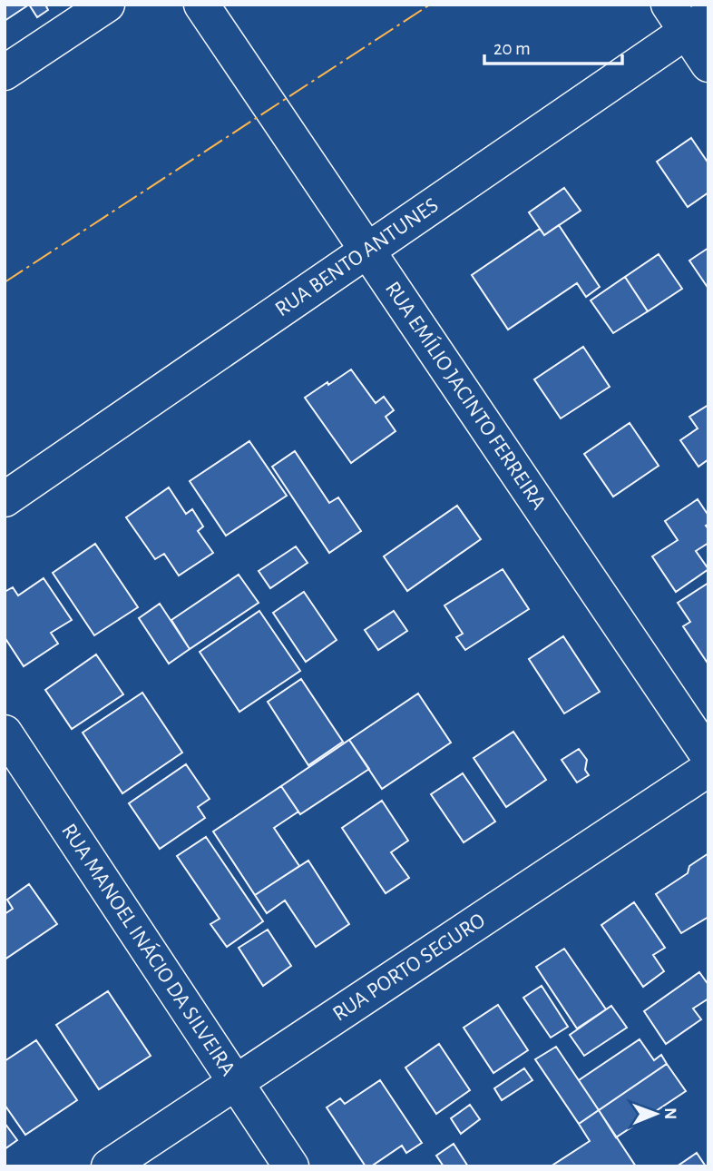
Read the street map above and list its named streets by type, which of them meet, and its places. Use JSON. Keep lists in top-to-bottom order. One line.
{"streets":{"street":["RUA BENTO ANTUNES","RUA EMÍLIO JACINTO FERREIRA","RUA MANOEL INÁCIO DA SILVEIRA","RUA PORTO SEGURO"]},"crossings":[["RUA BENTO ANTUNES","RUA EMÍLIO JACINTO FERREIRA"],["RUA MANOEL INÁCIO DA SILVEIRA","RUA PORTO SEGURO"]],"scale_bar":"20 m","north":"right"}
